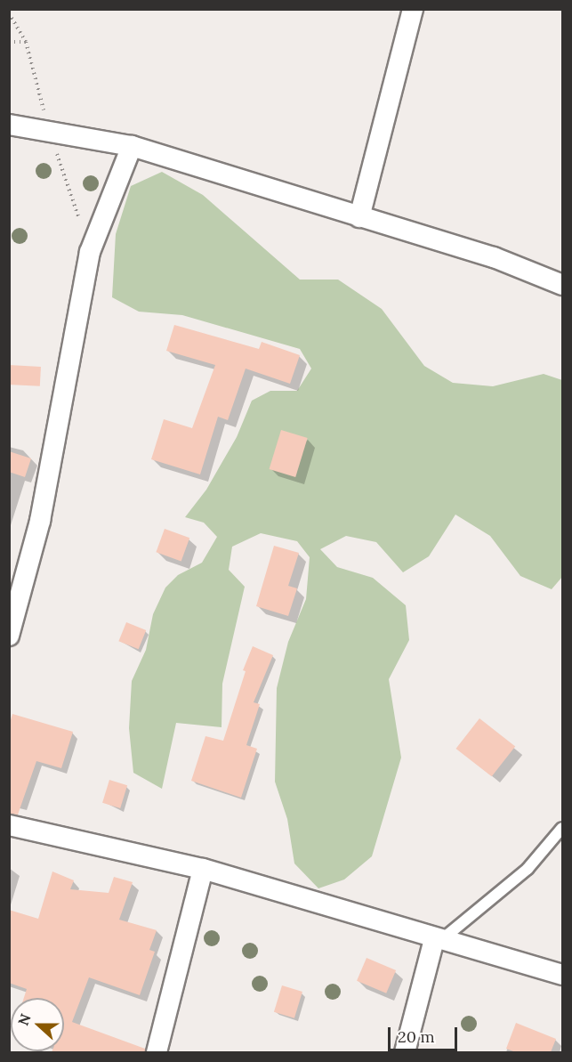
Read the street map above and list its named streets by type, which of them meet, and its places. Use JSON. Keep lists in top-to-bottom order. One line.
{"scale_bar":"20 m","north":"left"}
